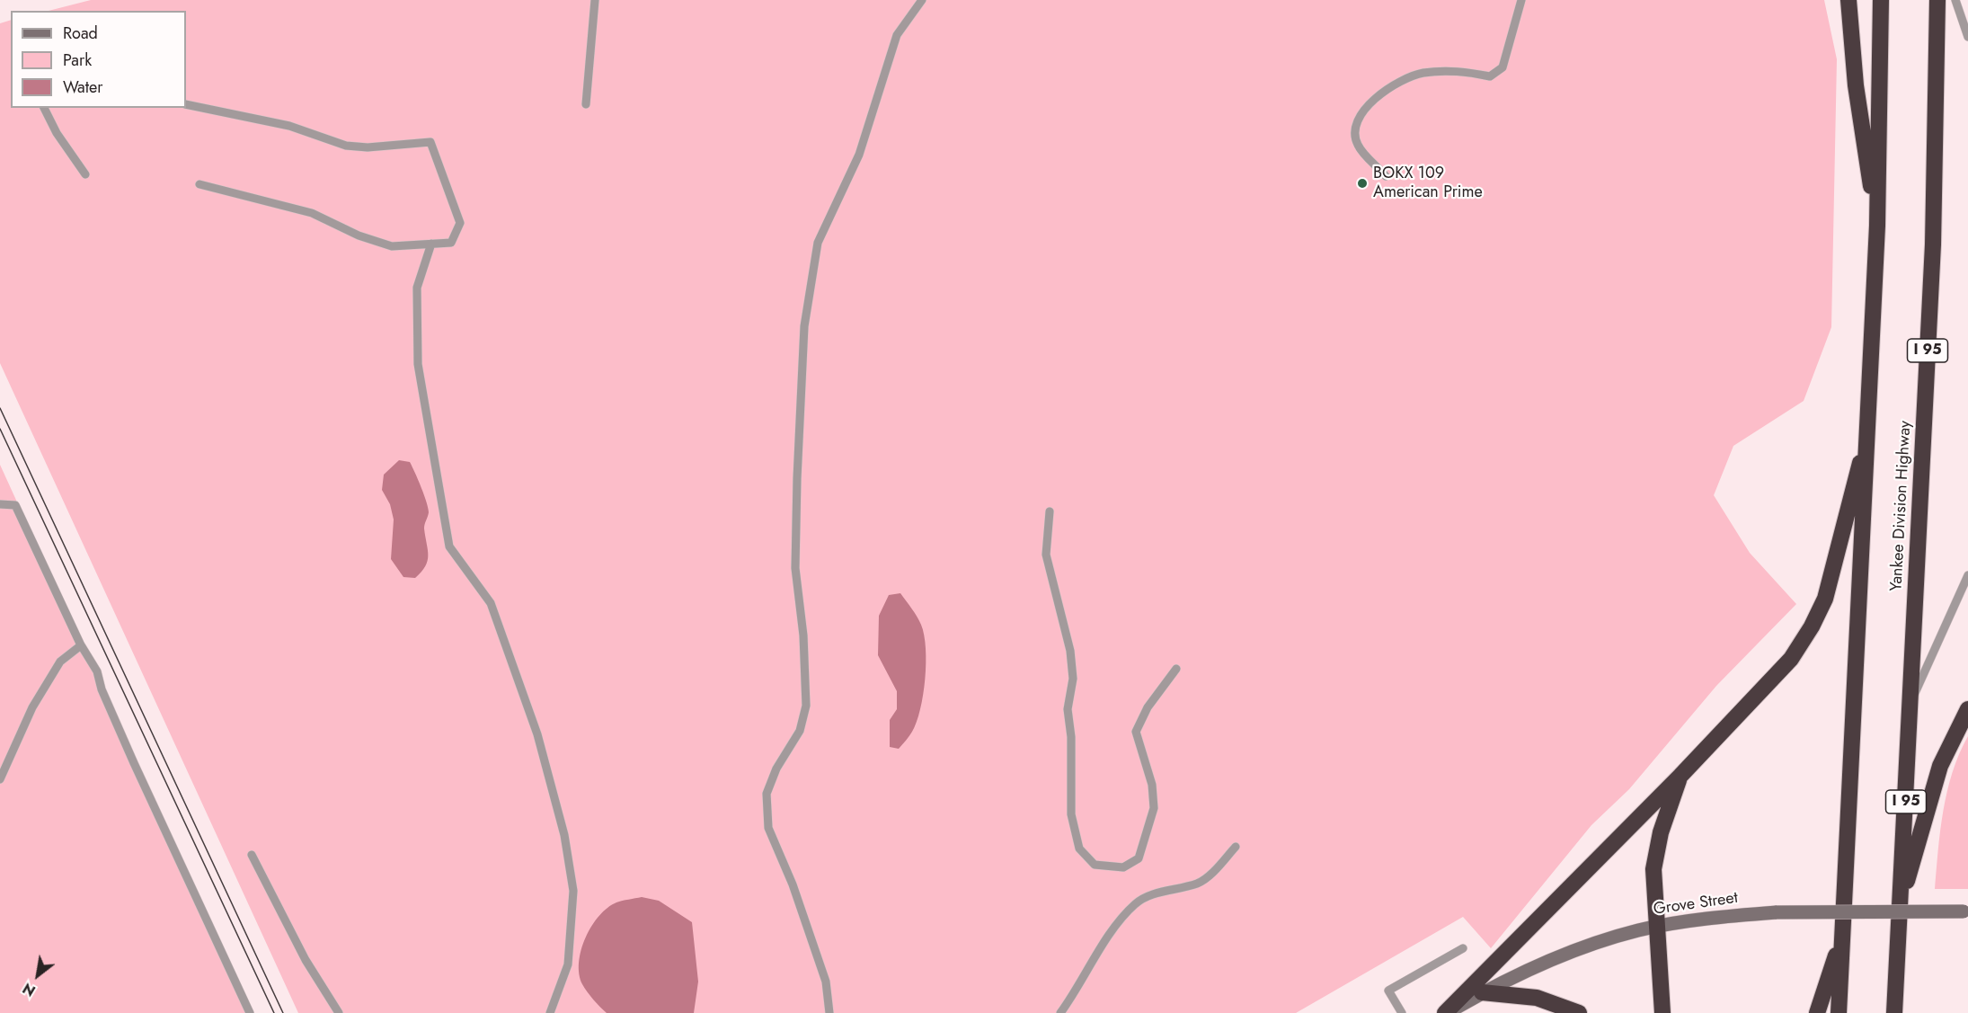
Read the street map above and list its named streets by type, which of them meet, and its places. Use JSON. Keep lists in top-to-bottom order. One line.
{"streets":{"highway":["I 95","Yankee Division Highway"],"main road":["Grove Street"]},"places":["BOKX 109 American Prime"],"legend":["Road","Park","Water"],"north":"bottom left"}
